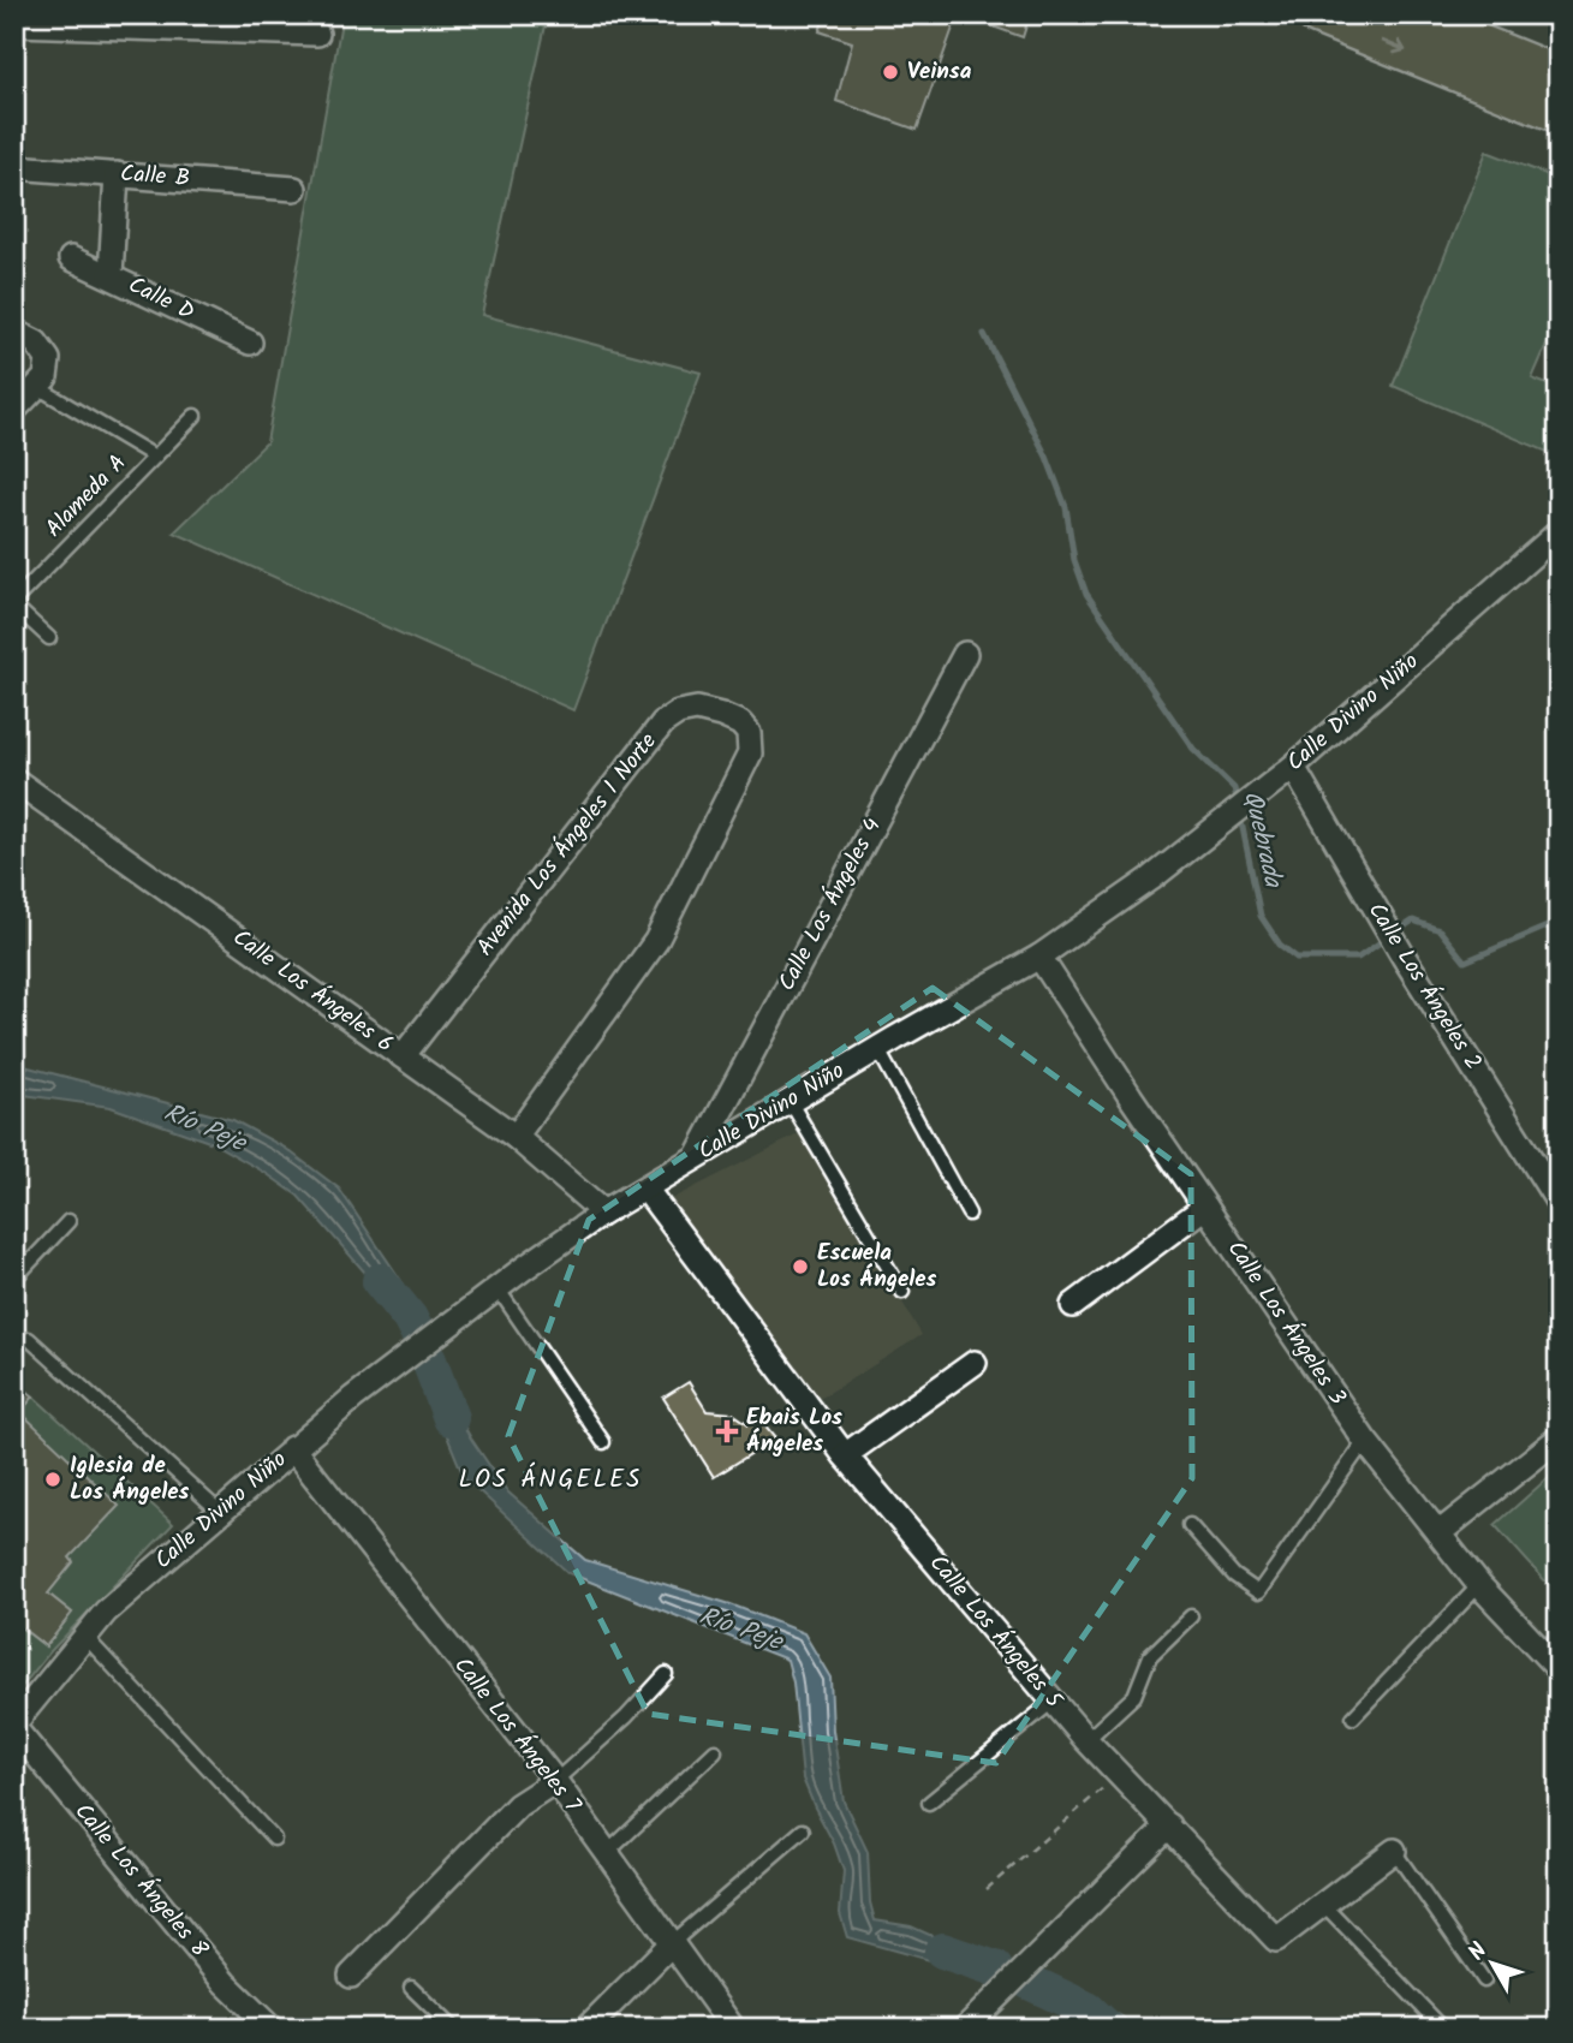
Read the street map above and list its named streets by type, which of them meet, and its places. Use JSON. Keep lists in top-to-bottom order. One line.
{"streets":{"street":["Calle B","Calle D","Calle Divino Niño","Avenida Los Ángeles 1 Norte","Calle Los Ángeles 4","Calle Los Ángeles 2","Calle Los Ángeles 6","Calle Los Ángeles 3","Calle Los Ángeles 5","Calle Los Ángeles 7","Calle Los Ángeles 8"],"lane":["Alameda A"]},"crossings":[["Calle Divino Niño","Calle Los Ángeles 4"],["Calle Divino Niño","Calle Los Ángeles 2"],["Calle Divino Niño","Calle Los Ángeles 6"],["Calle Divino Niño","Calle Los Ángeles 3"],["Calle Divino Niño","Calle Los Ángeles 5"],["Calle Divino Niño","Calle Los Ángeles 7"],["Calle Divino Niño","Calle Los Ángeles 8"],["Avenida Los Ángeles 1 Norte","Calle Los Ángeles 6"]],"districts":["LOS ÁNGELES"],"water":["Quebrada","Río Peje"],"places":{"other":["Veinsa","Escuela Los Ángeles","Iglesia de Los Ángeles"],"health":["Ebais Los Ángeles"]},"north":"top left"}
